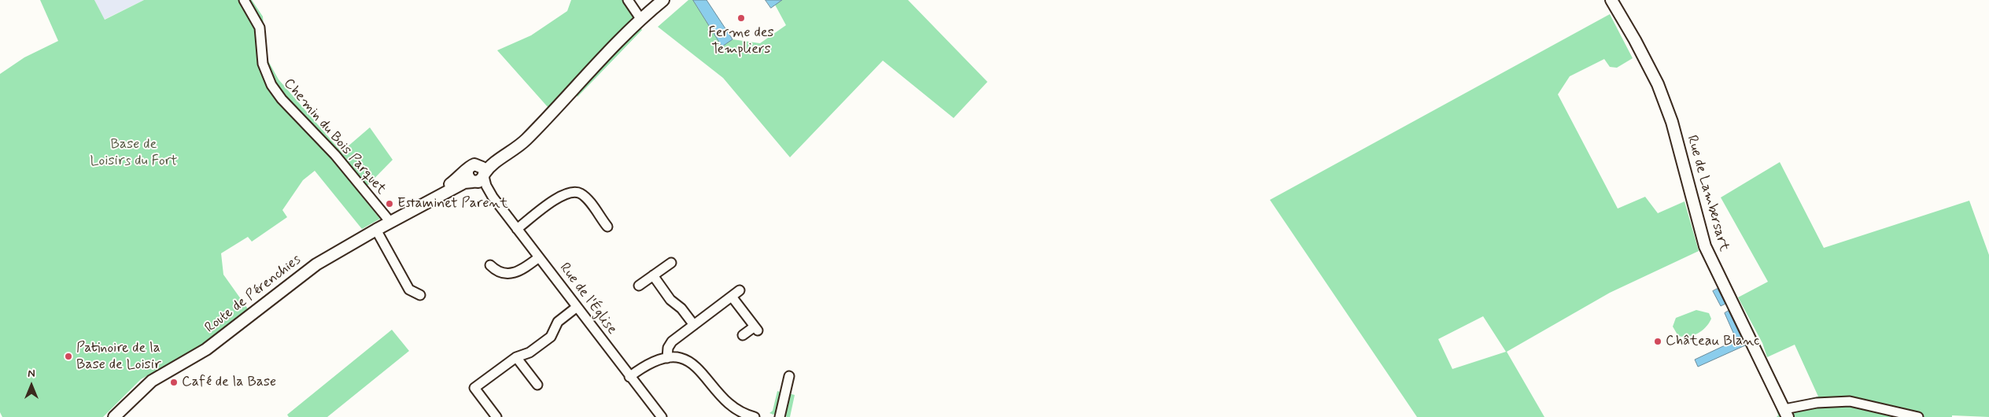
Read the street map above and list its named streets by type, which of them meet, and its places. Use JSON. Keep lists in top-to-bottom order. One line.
{"streets":{"main road":["Rue de Lambersart","Route de Pérenchies"],"street":["Chemin du Bois Parquet","Rue de l'Église"]},"crossings":[["Chemin du Bois Parquet","Route de Pérenchies"],["Route de Pérenchies","Rue de l'Église"]],"parks":["Base de Loisirs du Fort"],"places":["Ferme des Templiers","Estaminet Parent","Château Blanc","Patinoire de la Base de Loisir","Café de la Base"],"north":"top"}
